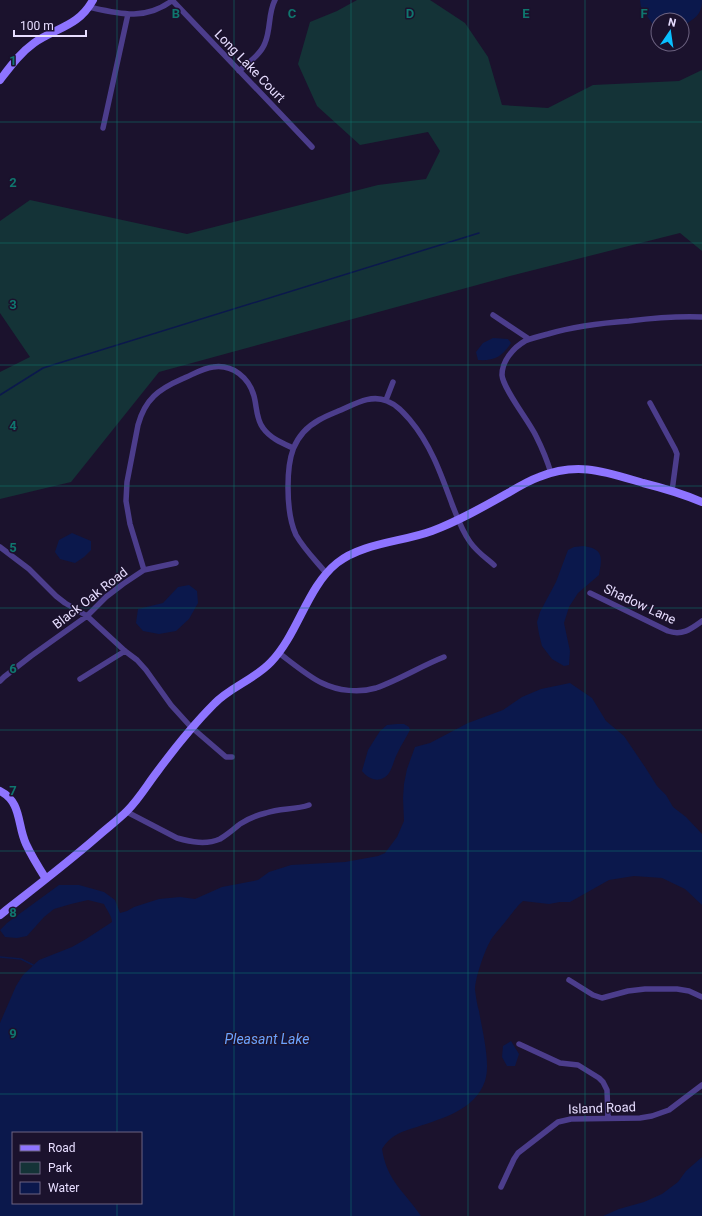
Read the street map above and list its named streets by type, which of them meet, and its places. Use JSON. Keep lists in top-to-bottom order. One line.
{"streets":{"street":["Long Lake Court","Black Oak Road","Shadow Lane","Island Road"]},"water":["Pleasant Lake"],"legend":["Road","Park","Water"],"scale_bar":"100 m","north":"top","grid":{"columns":["B","C","D","E","F"],"rows":["1","2","3","4","5","6","7","8","9"]}}
